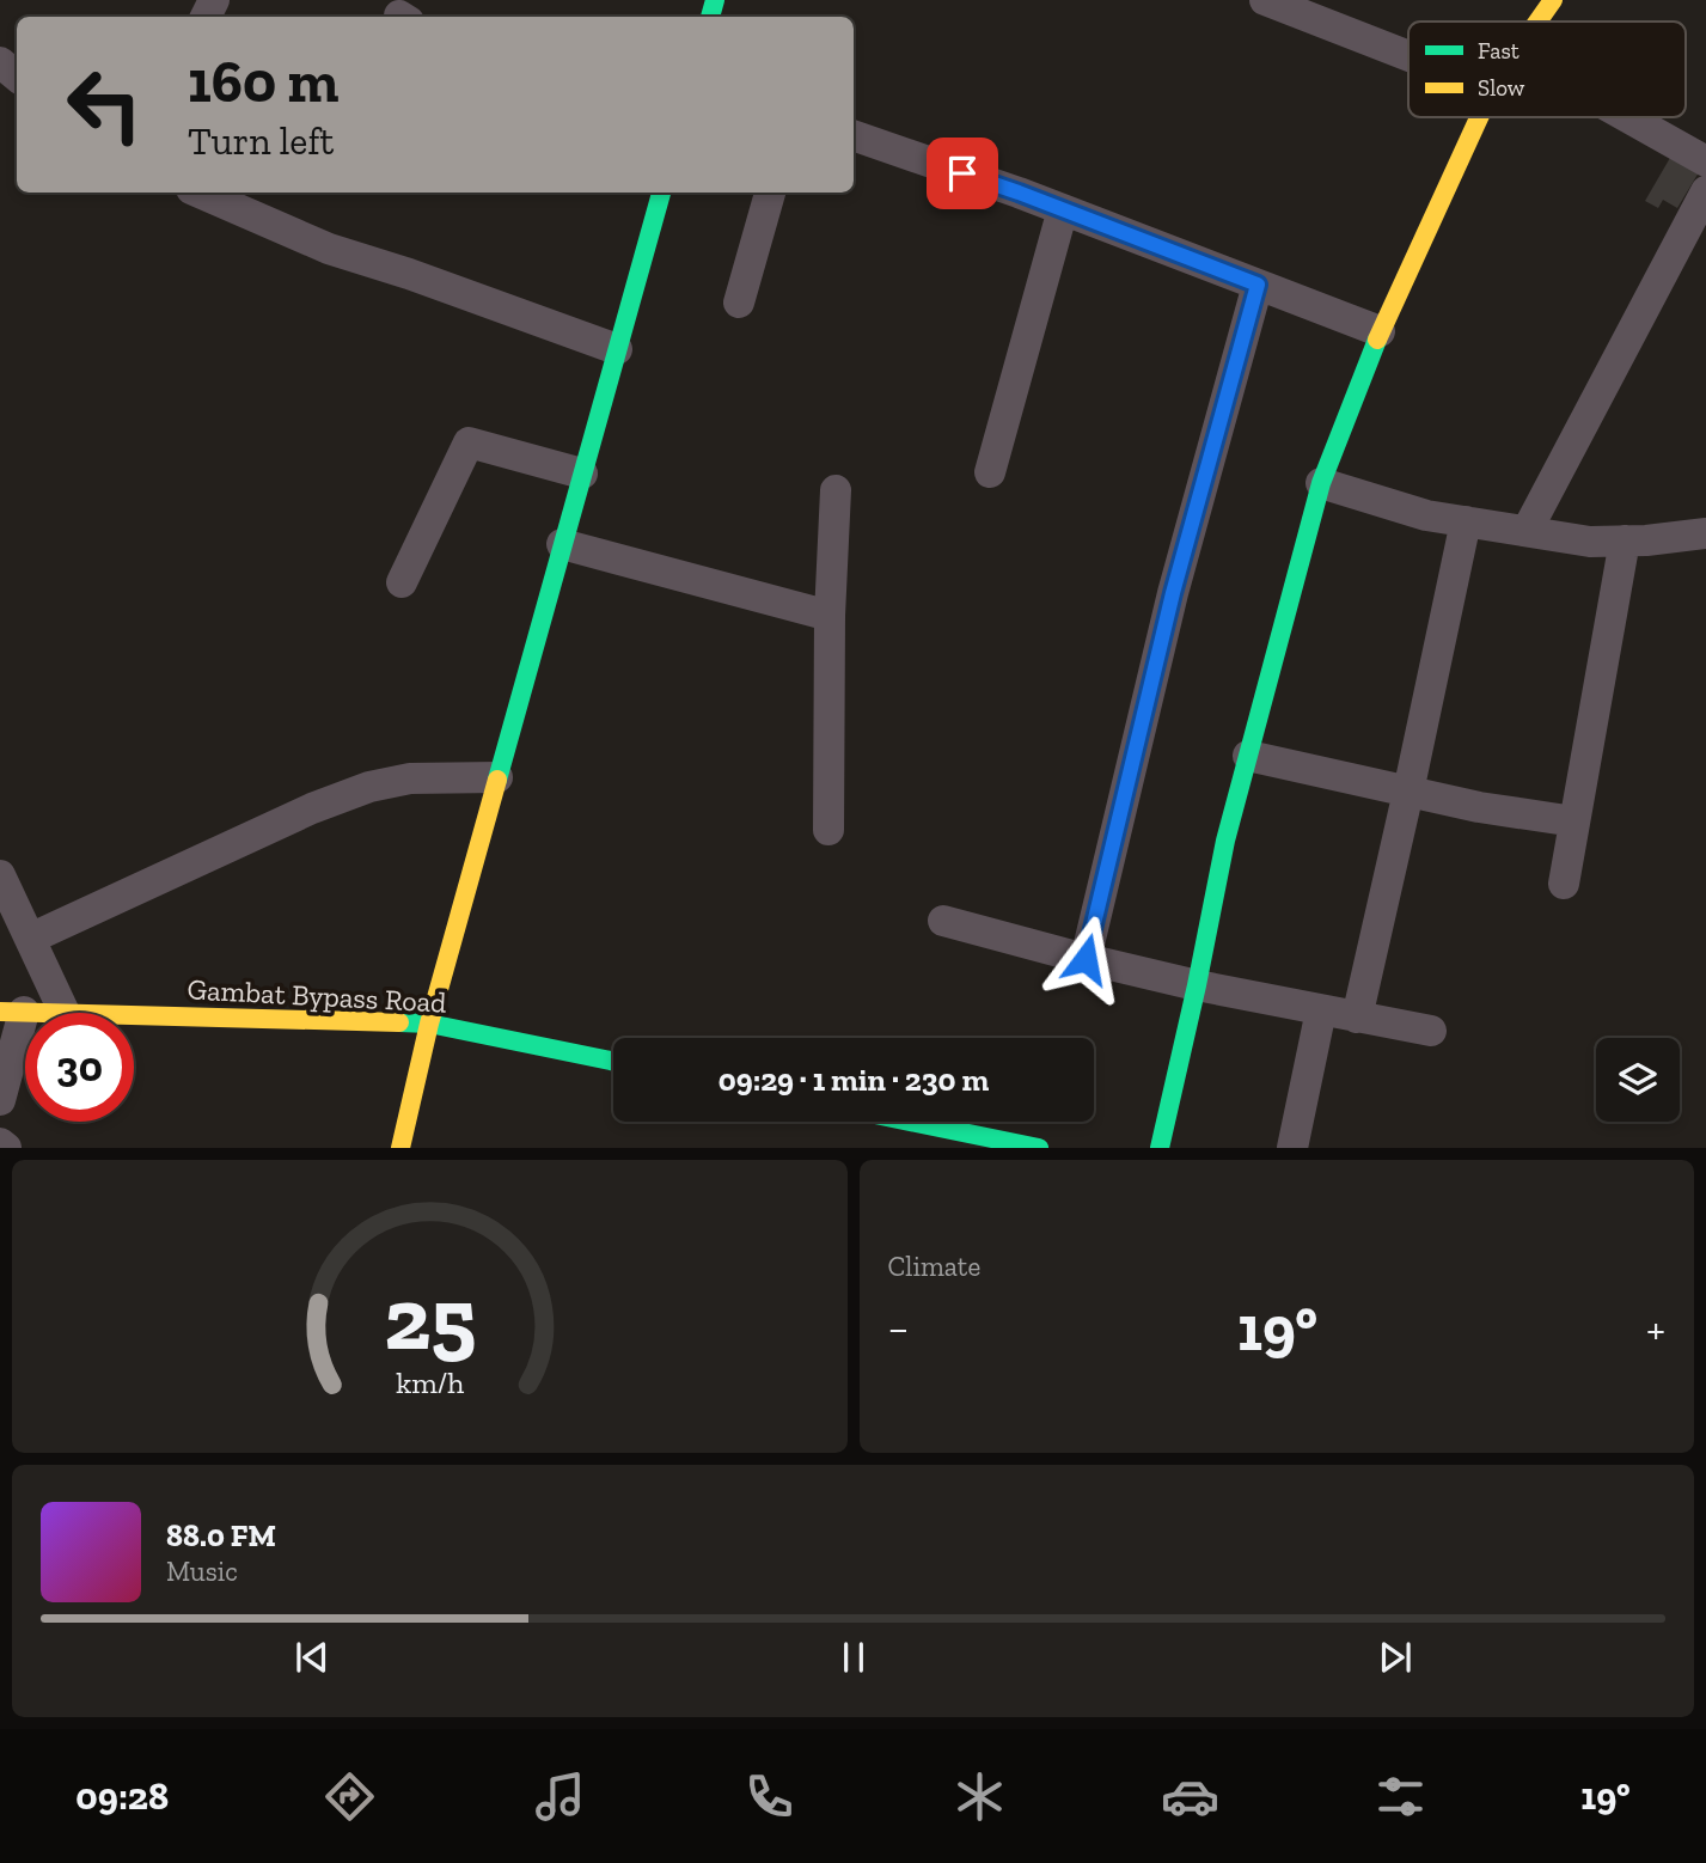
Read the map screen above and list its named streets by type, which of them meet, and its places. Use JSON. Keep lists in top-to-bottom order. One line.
{"streets":{"street":["Gambat Bypass Road"]},"legend":["Fast","Slow"],"page":{"turn":["160 m","Turn left"],"limit":"30","trip":"09:29 · 1 min · 230 m","tile":"Climate","heat":["−","19°","+"],"song":["88.0 FM","Music"],"tabs":["09:28","19°"],"gauge":["25","km/h"]}}
